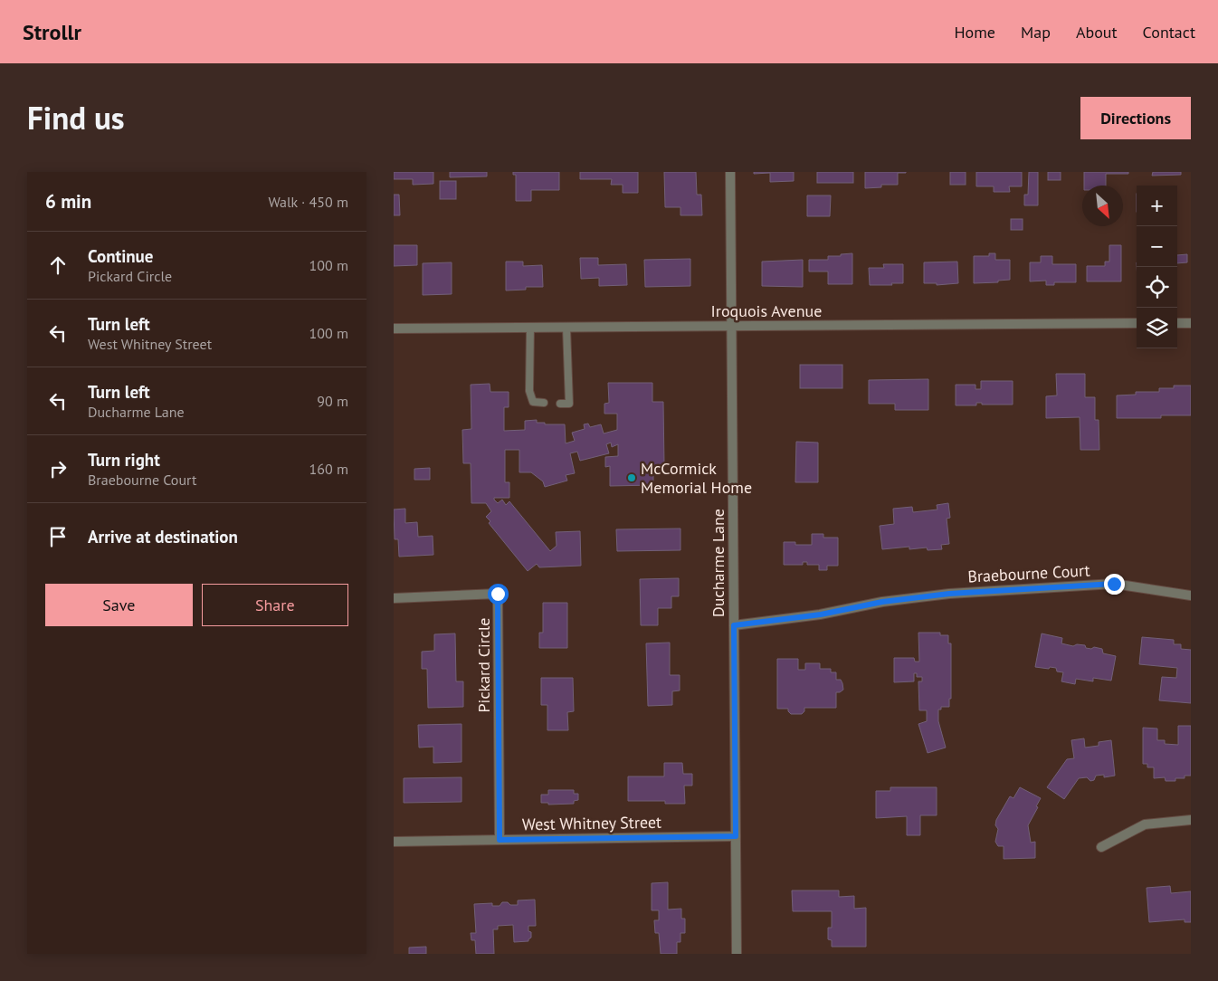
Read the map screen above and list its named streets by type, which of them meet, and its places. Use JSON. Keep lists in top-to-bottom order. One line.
{"streets":{"street":["Iroquois Avenue","Ducharme Lane","Braebourne Court","Pickard Circle","West Whitney Street"]},"crossings":[["Iroquois Avenue","Ducharme Lane"],["Ducharme Lane","Braebourne Court"],["Ducharme Lane","West Whitney Street"],["Pickard Circle","West Whitney Street"]],"places":["McCormick Memorial Home"],"north":"bottom right","page":{"header":"Strollr","nav":["Home","Map","About","Contact"],"title":"Find us","buttons":["Directions",["Save","Share"]],"heading":["6 min","Walk · 450 m"],"map_buttons":["+","−"],"list":[["Continue","Pickard Circle","100 m"],["Turn left","West Whitney Street","100 m"],["Turn left","Ducharme Lane","90 m"],["Turn right","Braebourne Court","160 m"],"Arrive at destination"]}}
